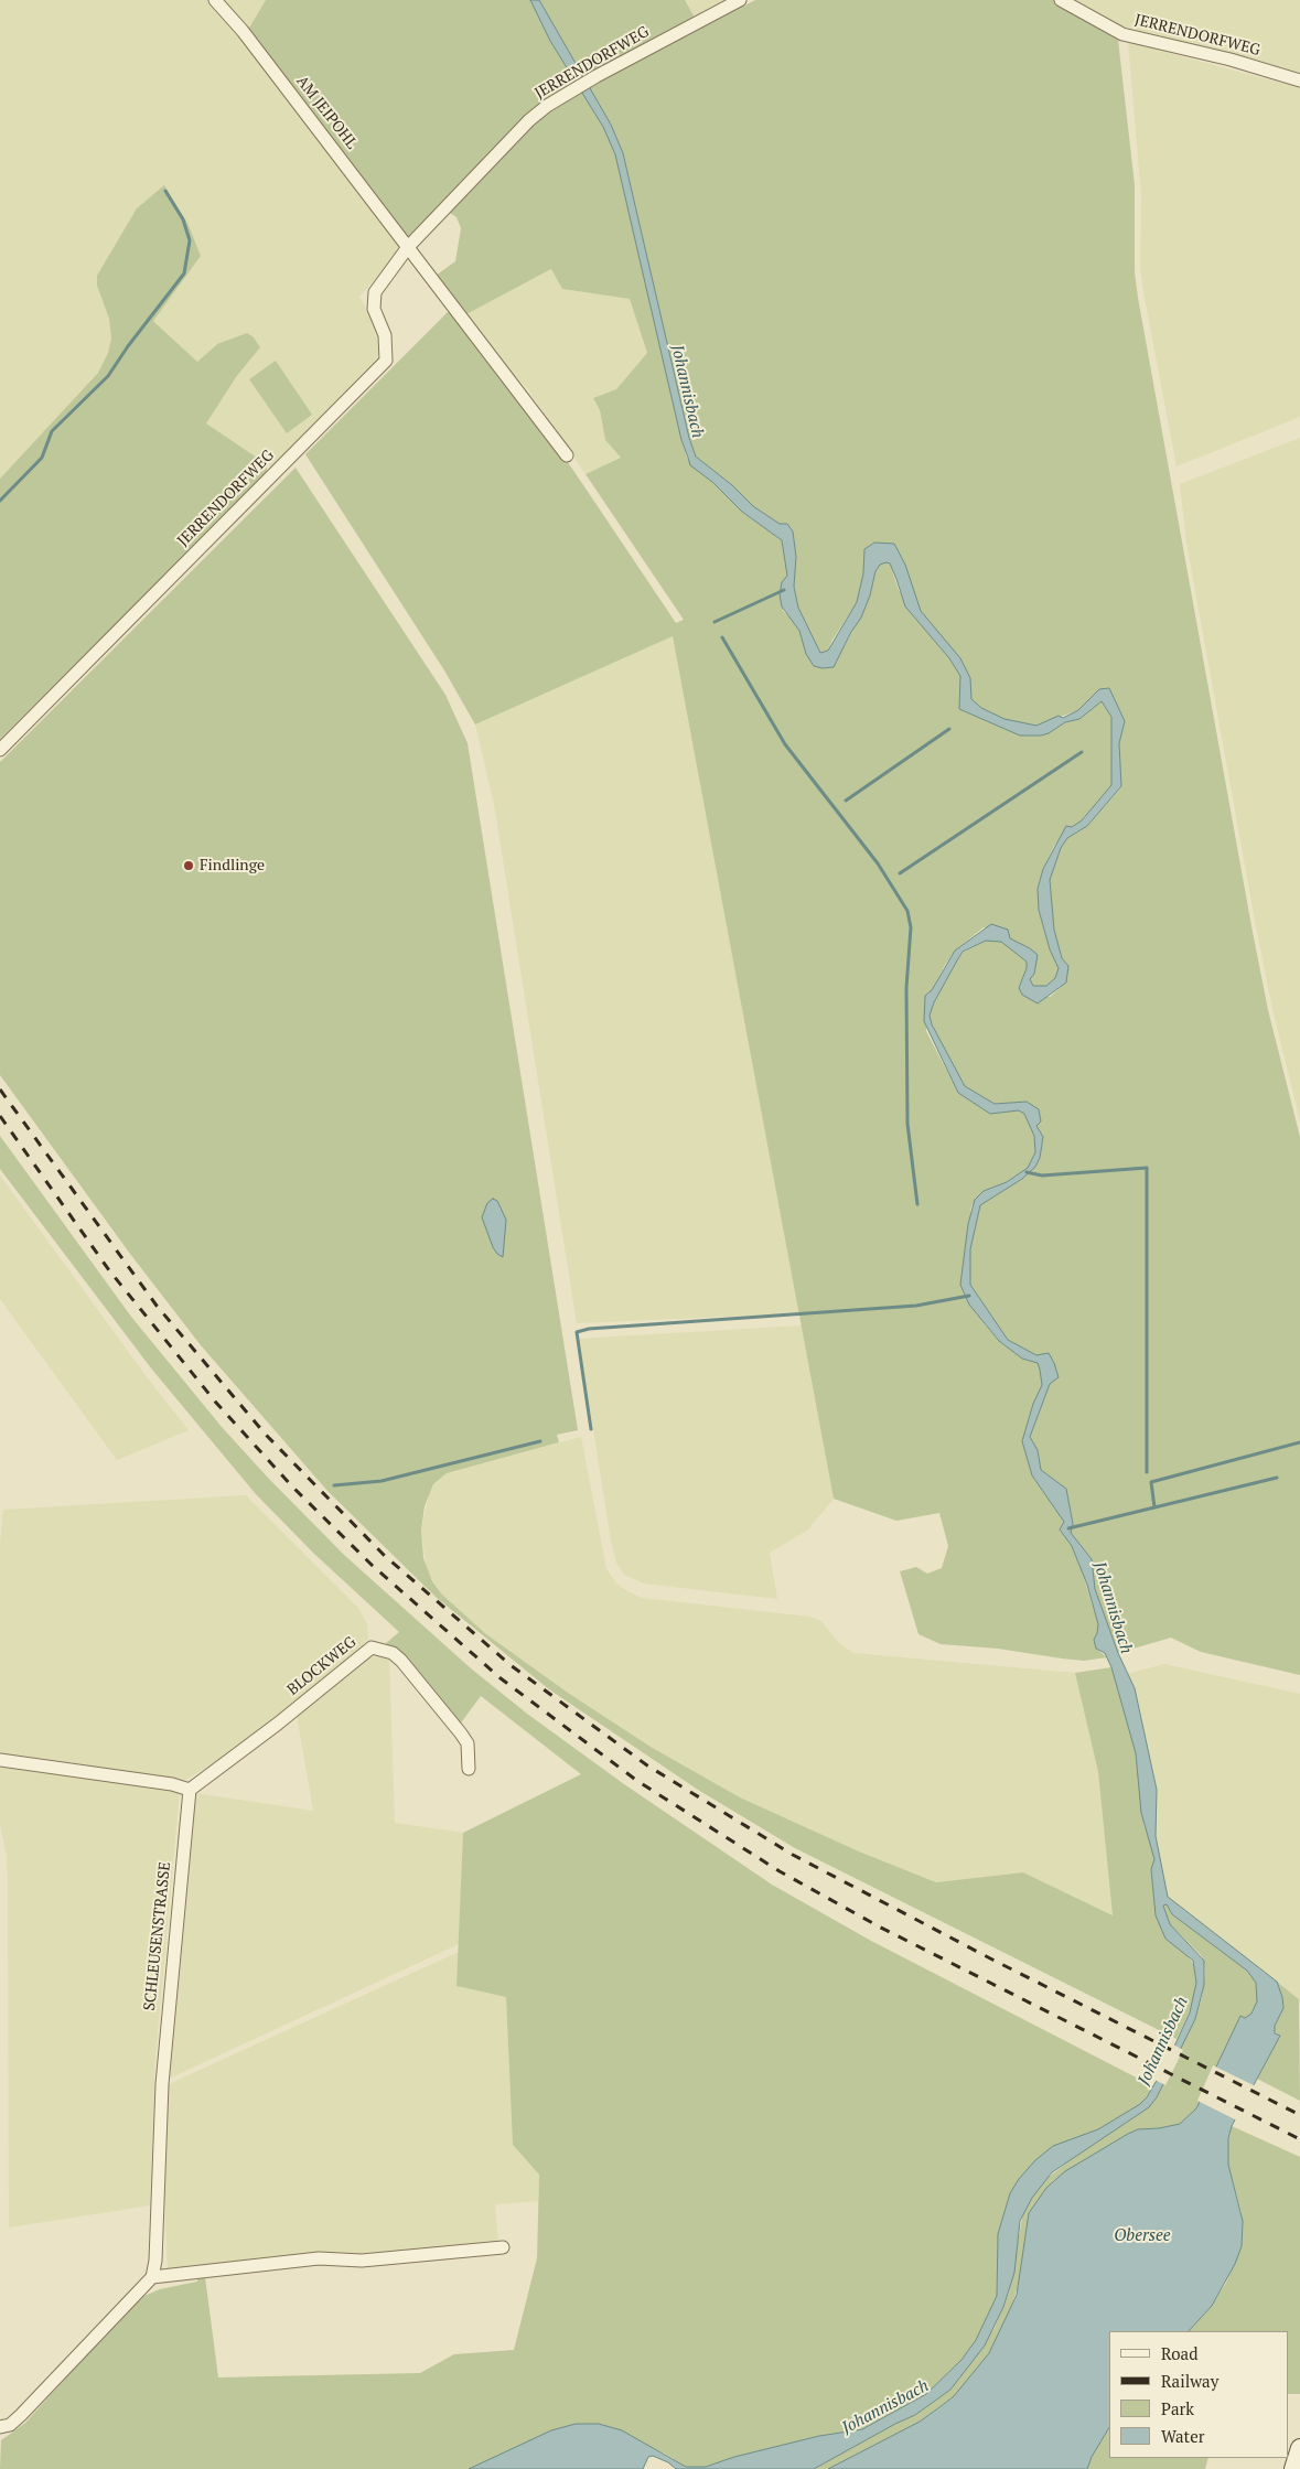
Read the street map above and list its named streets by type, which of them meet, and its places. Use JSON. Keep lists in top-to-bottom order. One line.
{"streets":{"street":["JERRENDORFWEG","AM JEIPOHL","BLOCKWEG","SCHLEUSENSTRASSE"]},"crossings":[["JERRENDORFWEG","AM JEIPOHL"],["BLOCKWEG","SCHLEUSENSTRASSE"]],"water":["Johannisbach","Obersee"],"places":["Findlinge"],"legend":["Road","Railway","Park","Water"]}
